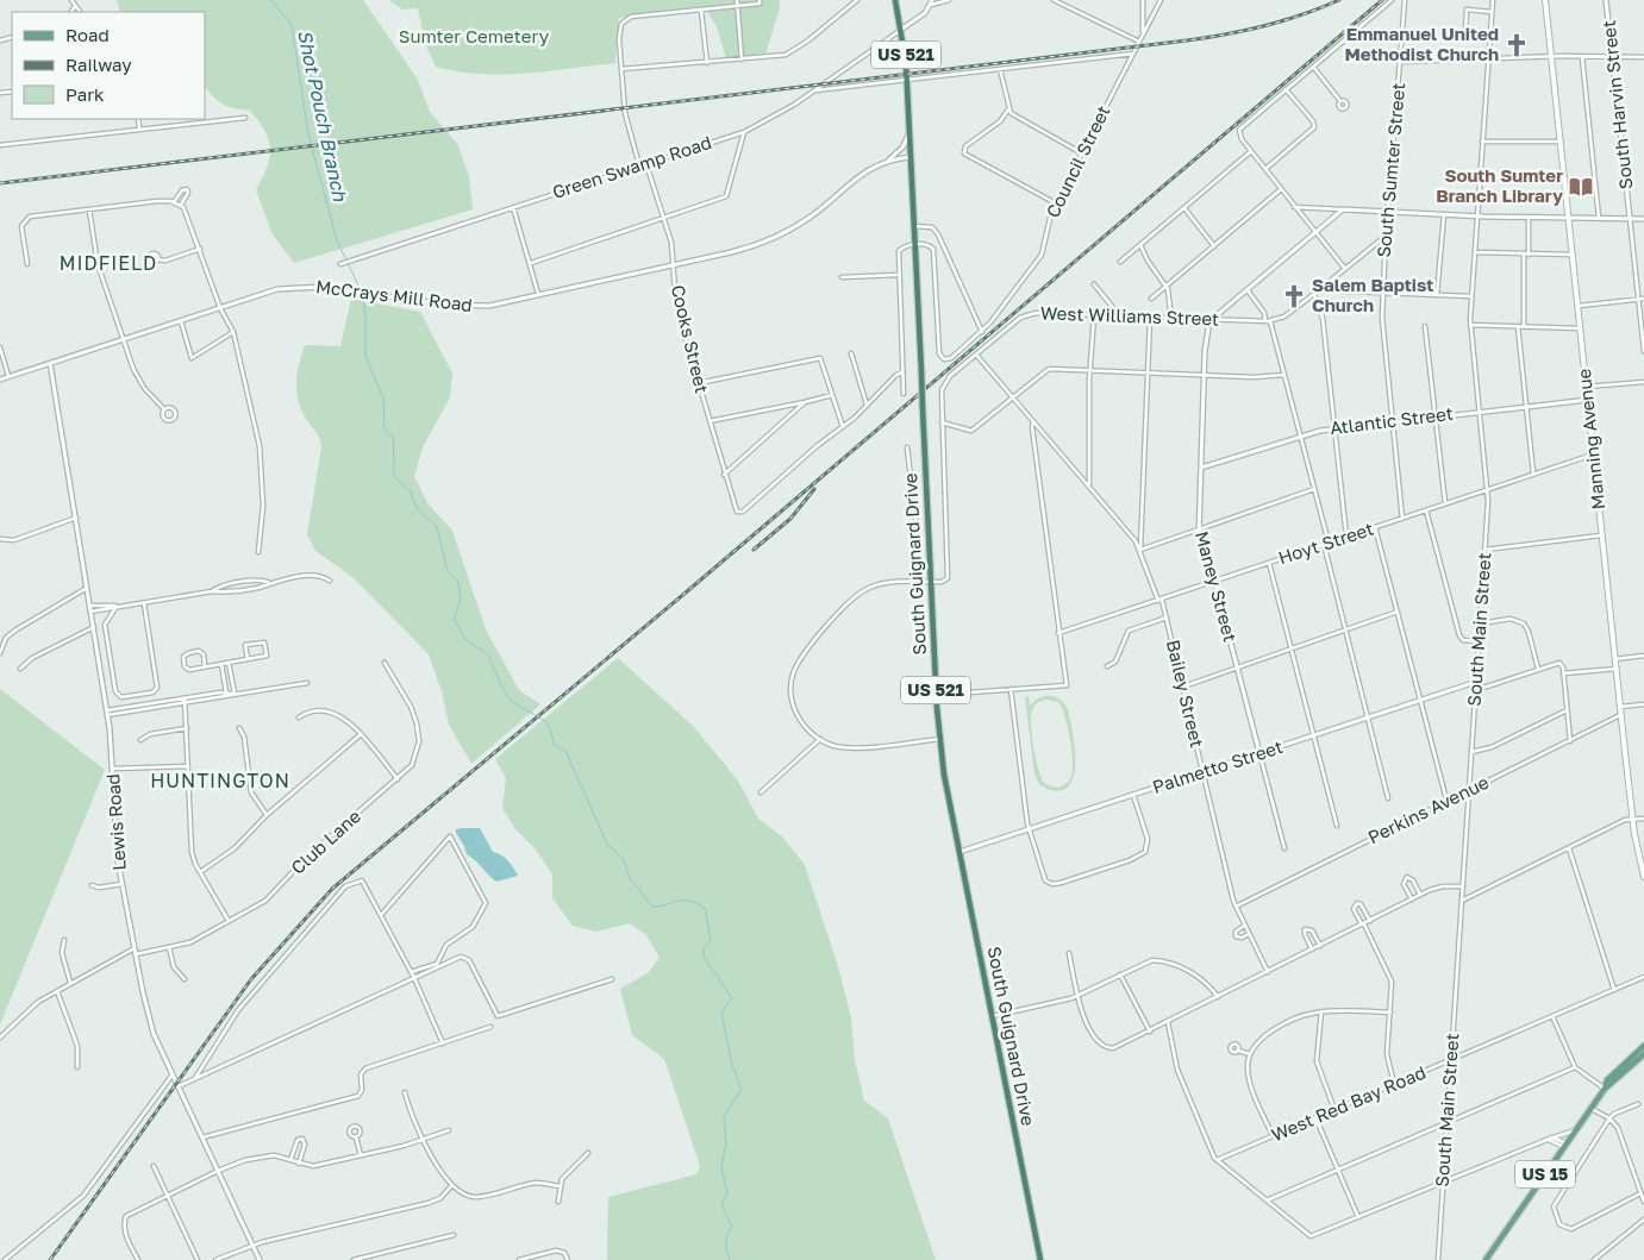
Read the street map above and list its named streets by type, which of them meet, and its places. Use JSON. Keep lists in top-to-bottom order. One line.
{"streets":{"highway":["US 521","South Guignard Drive"],"main road":["Manning Avenue","US 15"],"street":["South Harvin Street","Council Street","Green Swamp Road","South Sumter Street","McCrays Mill Road","West Williams Street","Cooks Street","Atlantic Street","Hoyt Street","Maney Street","South Main Street","Bailey Street","Palmetto Street","Perkins Avenue","Lewis Road","Club Lane","West Red Bay Road"]},"crossings":[["Council Street","South Guignard Drive"],["Green Swamp Road","Cooks Street"],["Green Swamp Road","South Guignard Drive"],["South Sumter Street","Atlantic Street"],["South Sumter Street","Hoyt Street"],["McCrays Mill Road","Cooks Street"],["McCrays Mill Road","South Guignard Drive"],["McCrays Mill Road","Lewis Road"],["West Williams Street","South Guignard Drive"],["West Williams Street","Maney Street"],["Atlantic Street","Manning Avenue"],["Atlantic Street","Maney Street"],["Atlantic Street","South Main Street"],["Manning Avenue","Hoyt Street"],["Manning Avenue","Perkins Avenue"],["Hoyt Street","Maney Street"],["Hoyt Street","South Main Street"],["Hoyt Street","Bailey Street"],["South Guignard Drive","Palmetto Street"],["Maney Street","Palmetto Street"],["South Main Street","Palmetto Street"],["South Main Street","Perkins Avenue"],["South Main Street","West Red Bay Road"],["Bailey Street","Palmetto Street"],["Bailey Street","Perkins Avenue"],["Lewis Road","Club Lane"]],"districts":["MIDFIELD","HUNTINGTON"],"water":["Shot Pouch Branch"],"parks":["Sumter Cemetery"],"places":{"church":["Emmanuel United Methodist Church","Salem Baptist Church"],"library":["South Sumter Branch Library"]},"legend":["Road","Railway","Park"]}
